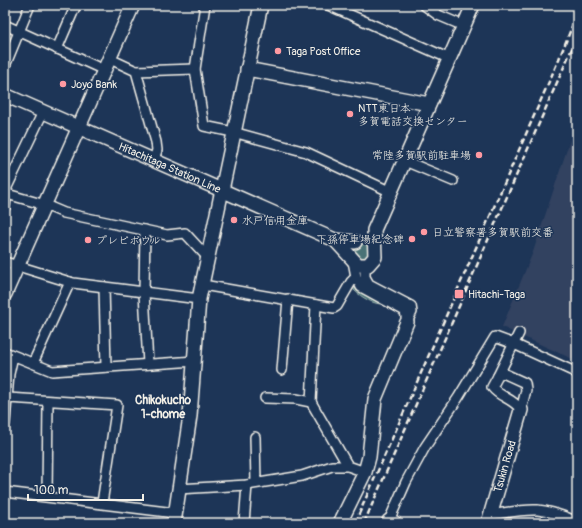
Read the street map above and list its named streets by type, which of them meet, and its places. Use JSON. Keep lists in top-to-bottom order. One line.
{"streets":{"street":["Hitachitaga Station Line","Tsukin Road"]},"districts":["Chikokucho 1-chome"],"places":{"other":["Taga Post Office","Joyo Bank","NTT東日本 多賀電話交換センター","常陸多賀駅前駐車場","水戸信用金庫","日立警察署多賀駅前交番","下孫停車場紀念碑","プレビボウル"],"transit":["Hitachi-Taga"]},"scale_bar":"100 m"}
